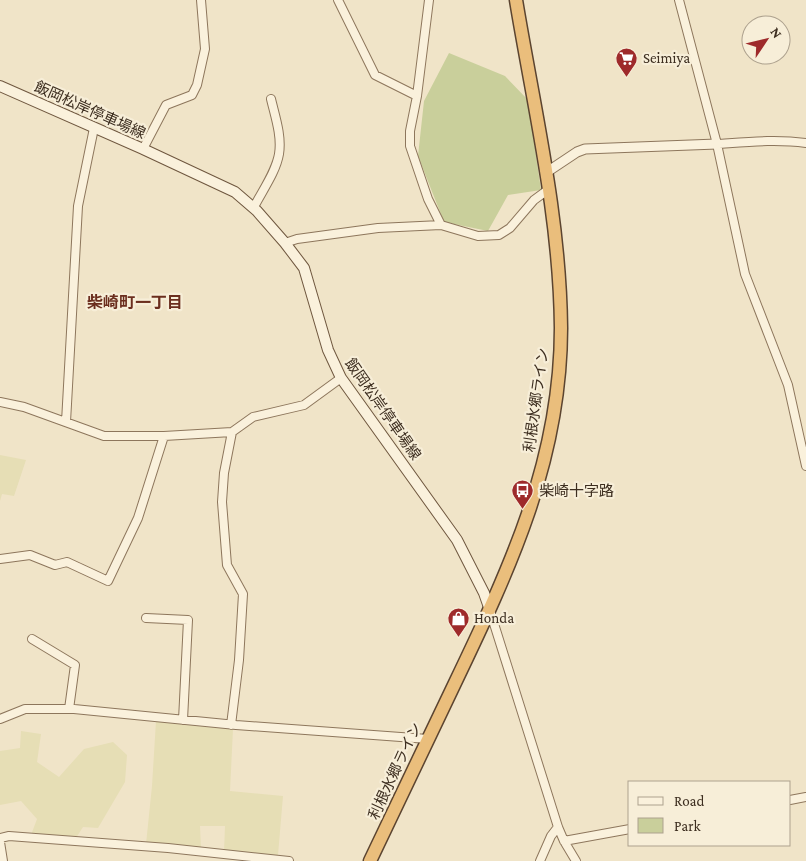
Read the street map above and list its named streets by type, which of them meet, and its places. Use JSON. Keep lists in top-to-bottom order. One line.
{"streets":{"highway":["利根水郷ライン"],"main road":["飯岡松岸停車場線"]},"crossings":[["飯岡松岸停車場線","利根水郷ライン"]],"districts":["柴崎町一丁目"],"places":{"supermarket":["Seimiya"],"bus stop":["柴崎十字路"],"shop":["Honda"]},"legend":["Road","Park"],"north":"top right"}
